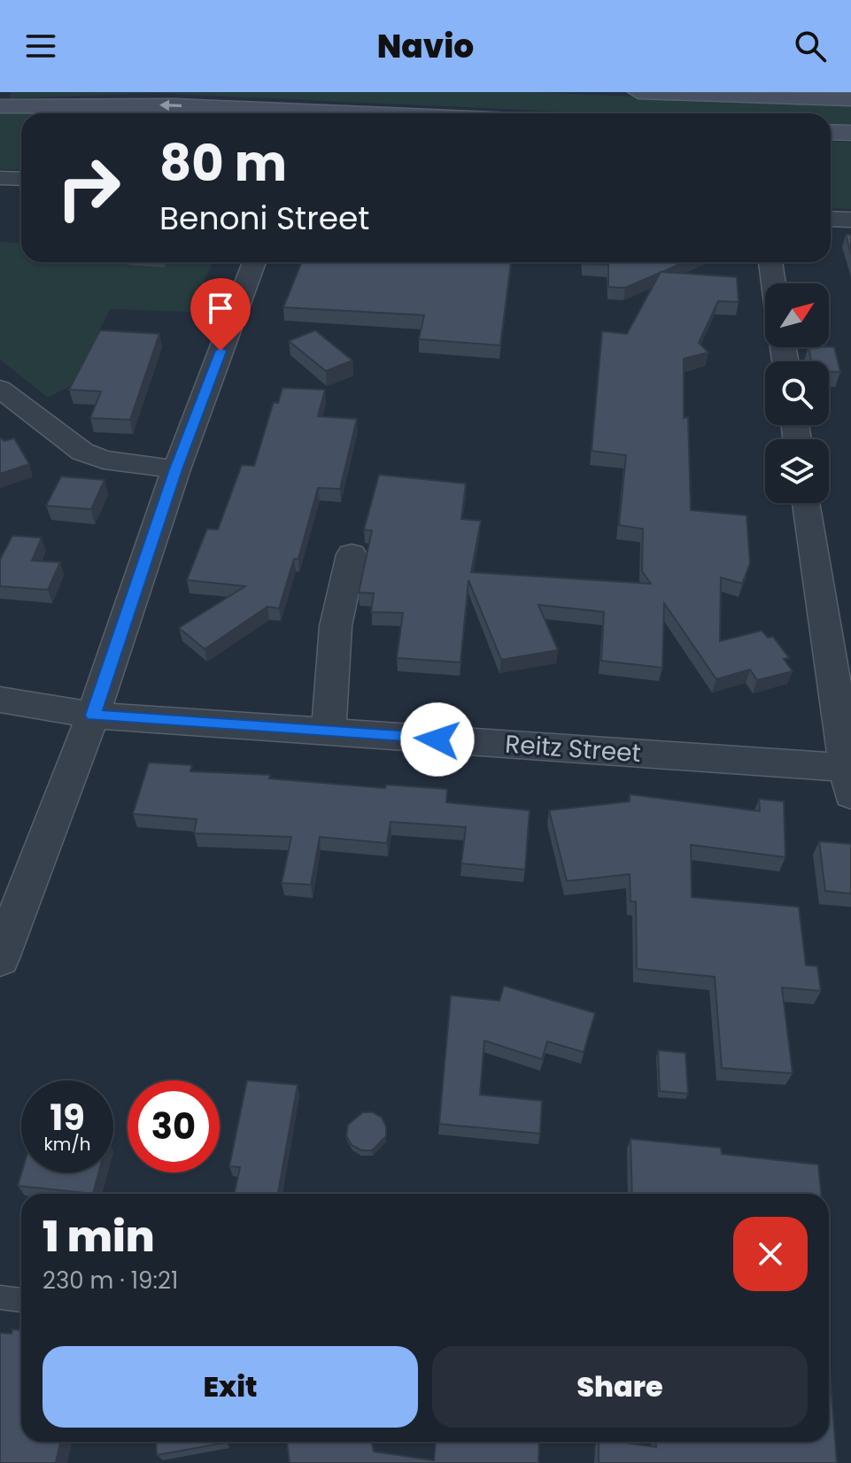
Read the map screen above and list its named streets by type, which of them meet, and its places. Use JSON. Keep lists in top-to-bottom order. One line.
{"streets":{"street":["Reitz Street"]},"north":"top right","page":{"header":"Navio","turn":["80 m","Benoni Street"],"speed":"19 km/h","limit":"30","heading":["1 min","230 m · 19:21"],"buttons":["Exit","Share"]}}
